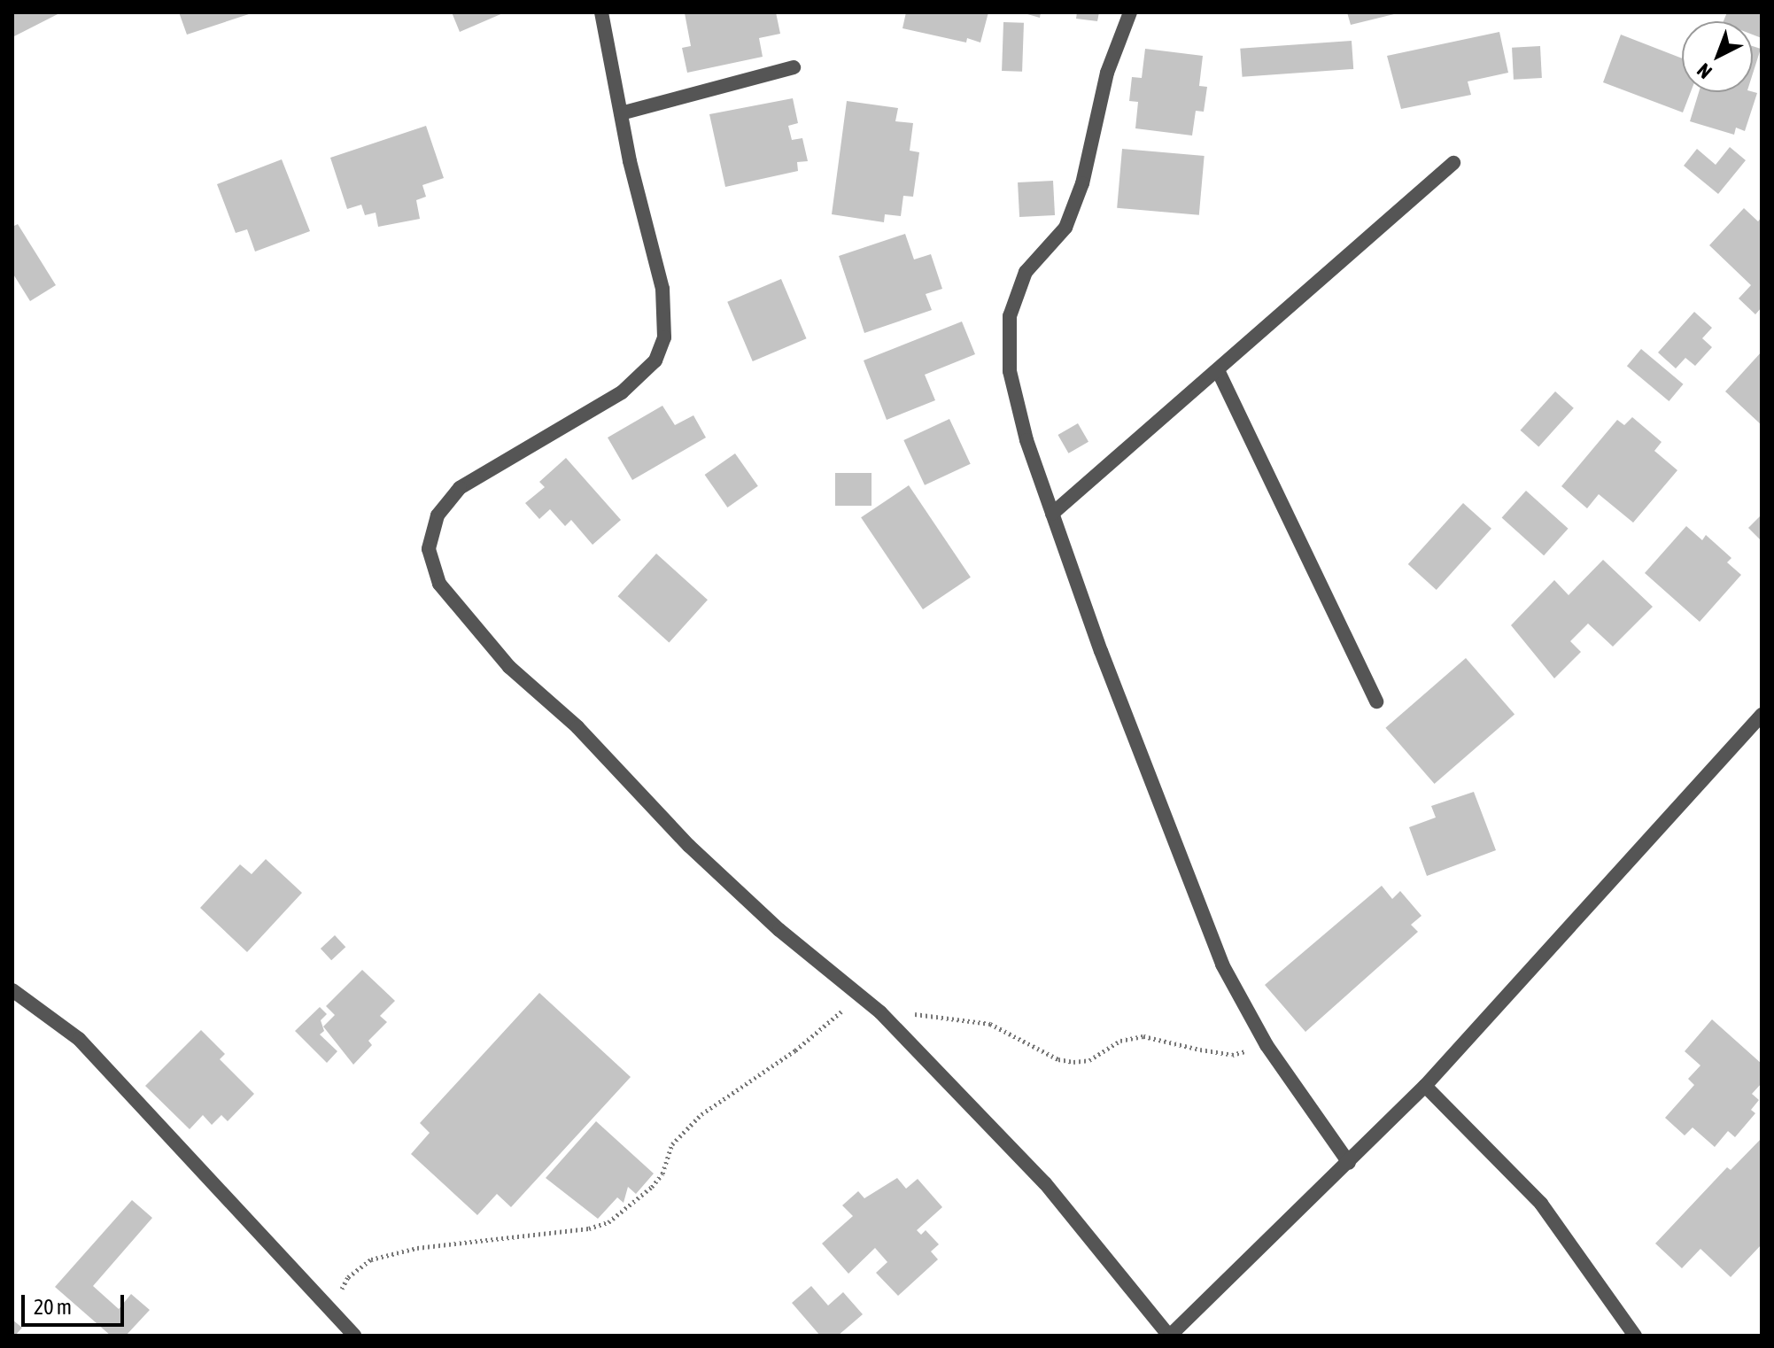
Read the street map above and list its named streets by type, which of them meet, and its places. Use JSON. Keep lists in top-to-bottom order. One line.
{"scale_bar":"20 m","north":"bottom left"}
